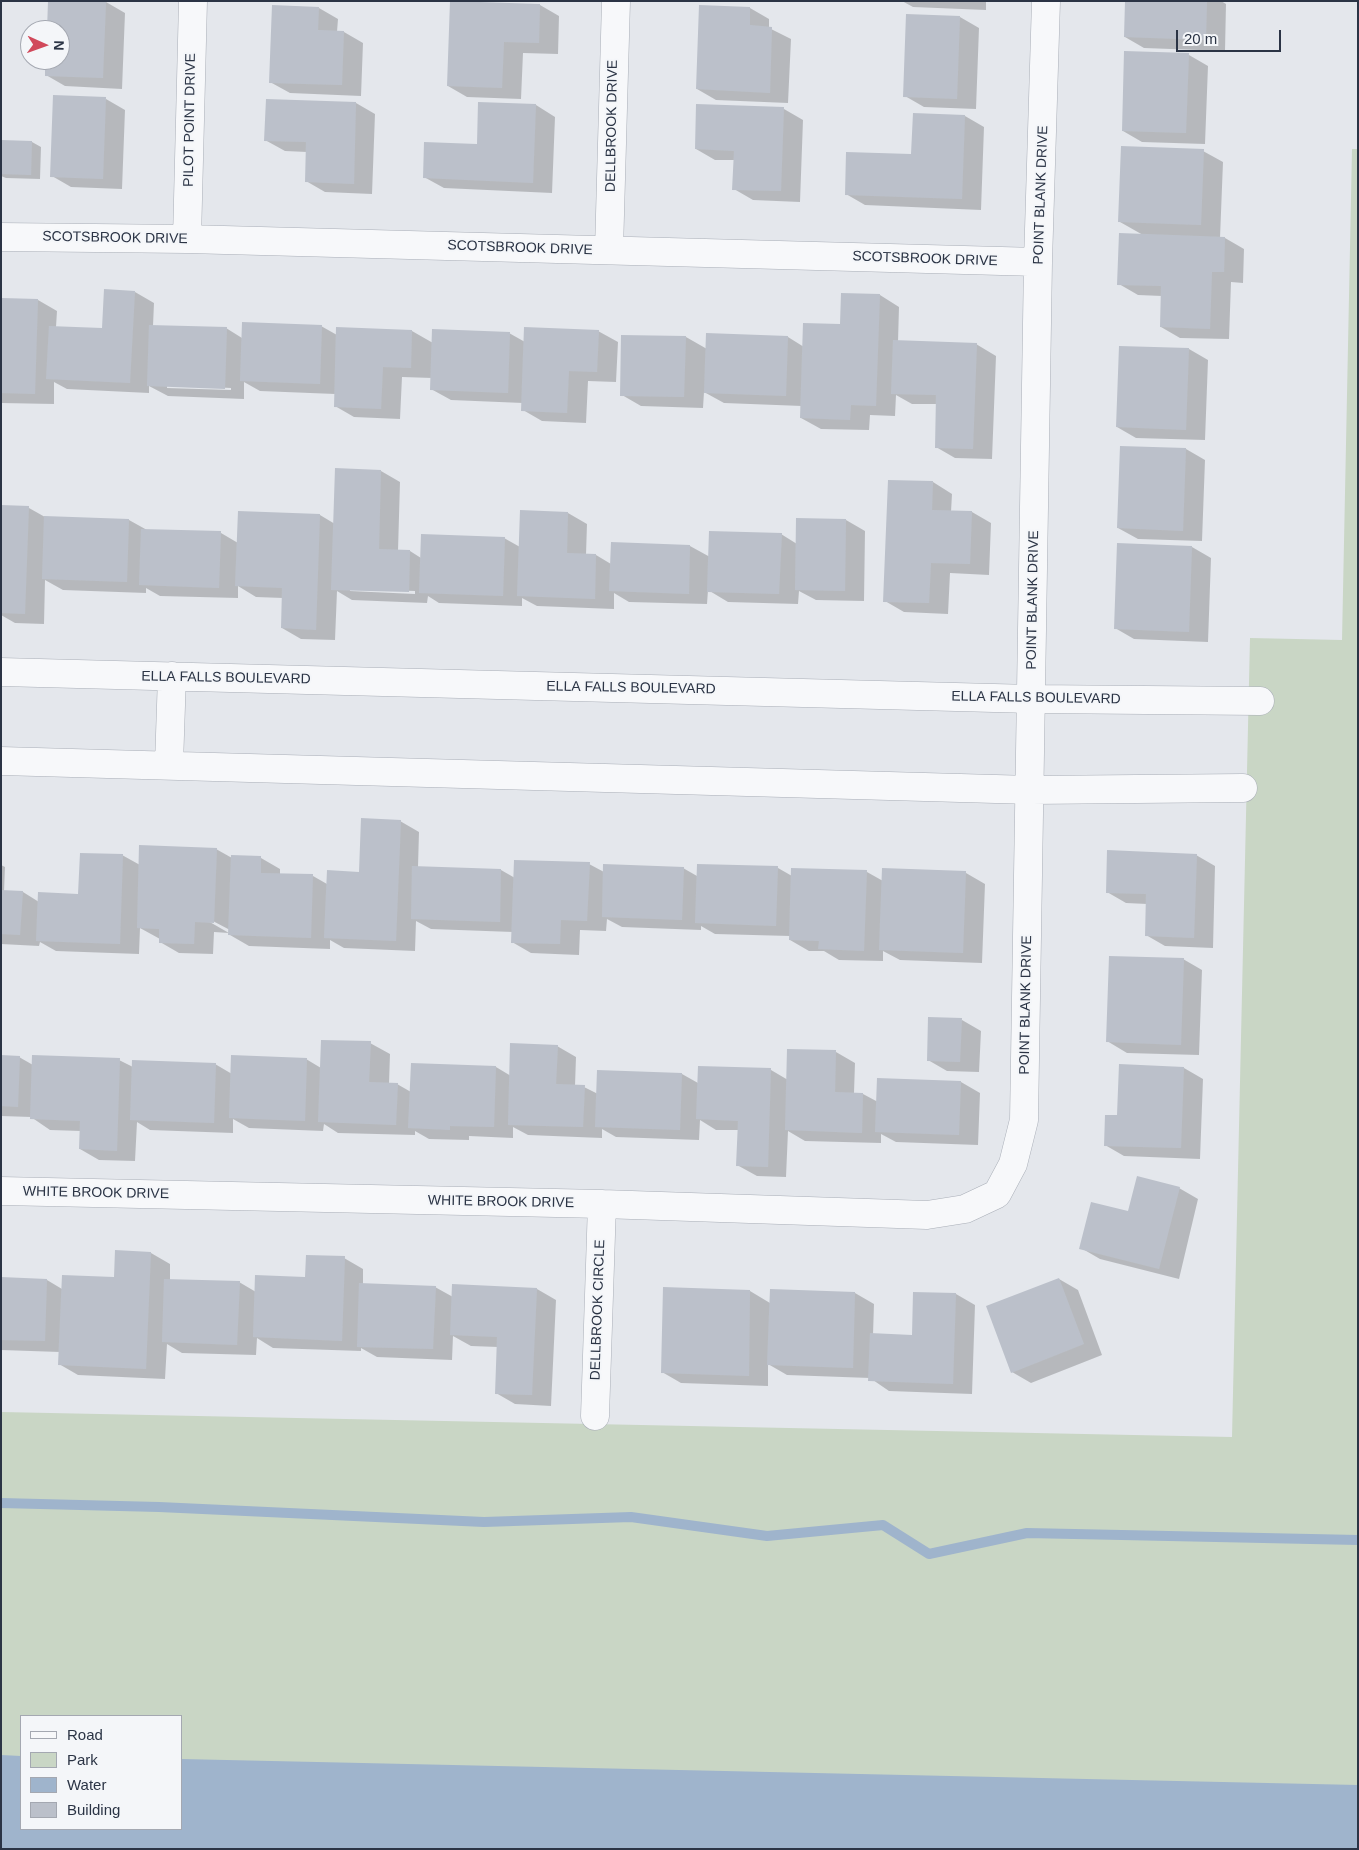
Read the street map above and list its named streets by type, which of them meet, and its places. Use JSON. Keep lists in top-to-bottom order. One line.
{"streets":{"street":["PILOT POINT DRIVE","DELLBROOK DRIVE","POINT BLANK DRIVE","SCOTSBROOK DRIVE","ELLA FALLS BOULEVARD","WHITE BROOK DRIVE","DELLBROOK CIRCLE"]},"crossings":[["PILOT POINT DRIVE","SCOTSBROOK DRIVE"],["DELLBROOK DRIVE","SCOTSBROOK DRIVE"],["POINT BLANK DRIVE","SCOTSBROOK DRIVE"],["POINT BLANK DRIVE","ELLA FALLS BOULEVARD"],["POINT BLANK DRIVE","WHITE BROOK DRIVE"],["WHITE BROOK DRIVE","DELLBROOK CIRCLE"]],"legend":["Road","Park","Water","Building"],"scale_bar":"20 m","north":"right"}
